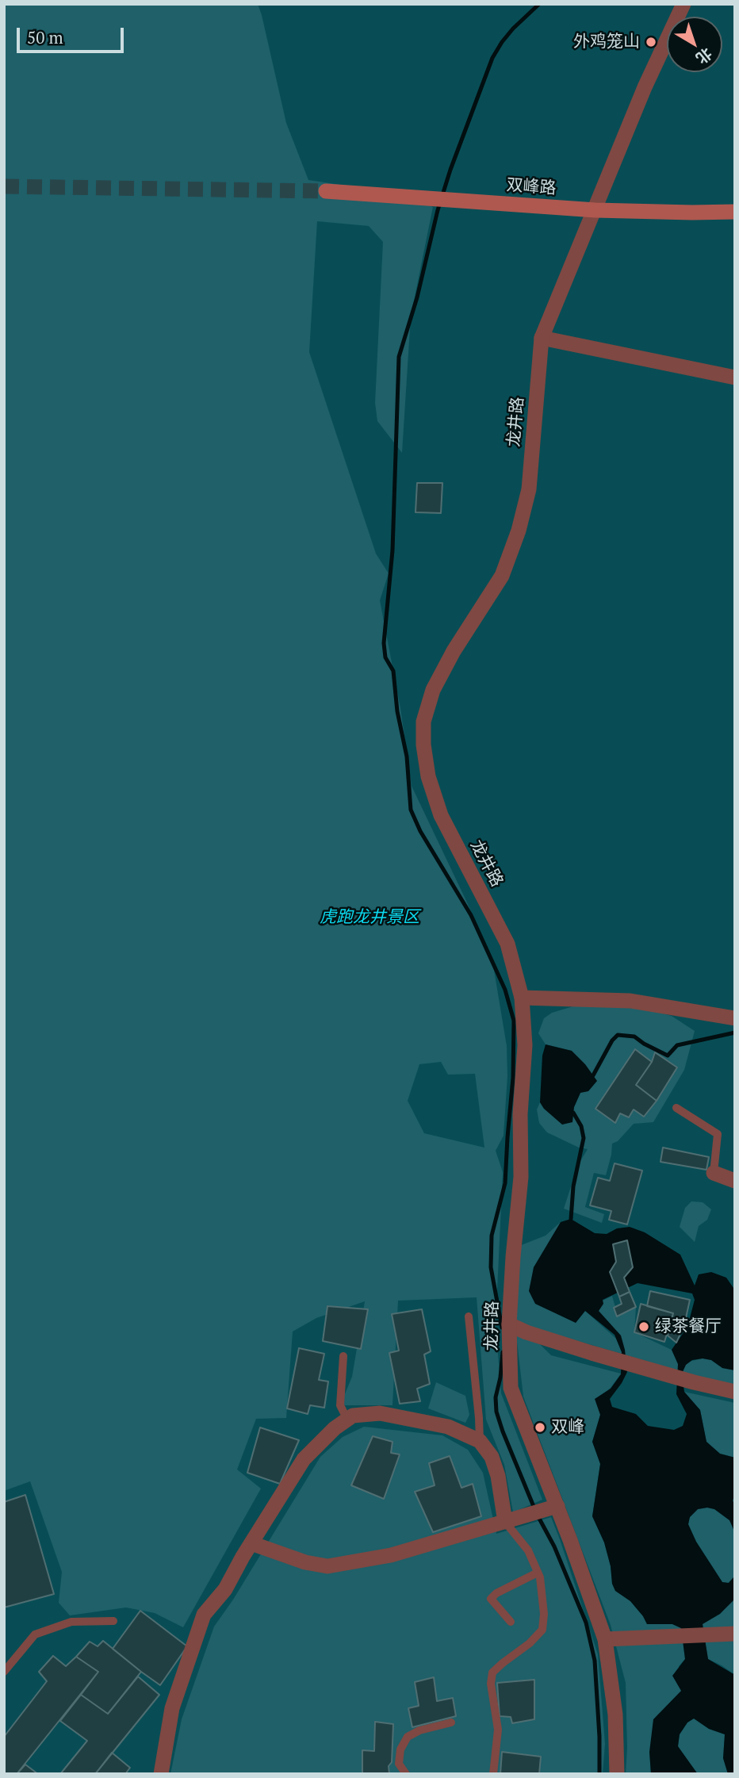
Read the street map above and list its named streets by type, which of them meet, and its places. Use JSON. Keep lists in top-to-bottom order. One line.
{"streets":{"main road":["双峰路"],"street":["龙井路"]},"crossings":[["双峰路","龙井路"]],"parks":["虎跑龙井景区"],"places":["外鸡笼山","绿茶餐厅","双峰"],"scale_bar":"50 m","north":"bottom right"}
